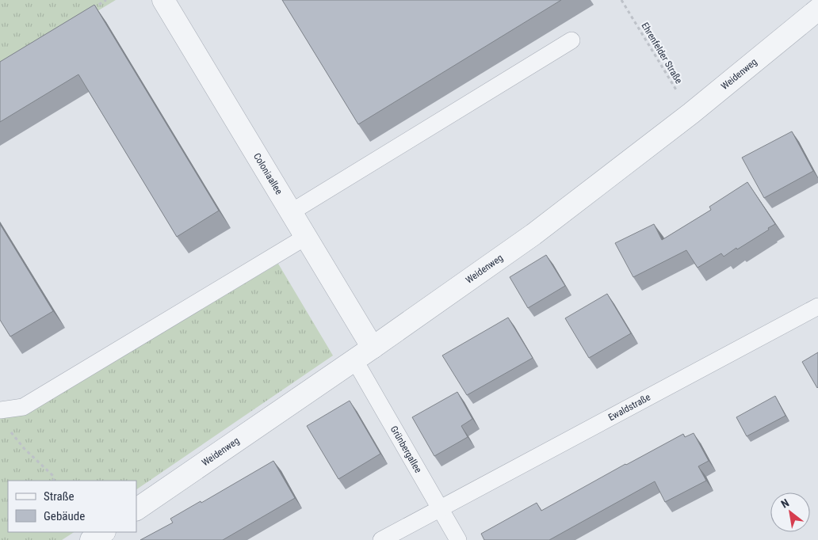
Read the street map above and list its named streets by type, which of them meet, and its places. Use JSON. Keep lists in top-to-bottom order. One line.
{"streets":{"street":["Weidenweg","Coloniaallee"],"lane":["Ewaldstraße","Grünbergallee"],"path":["Ehrenfelder Straße"]},"crossings":[["Ehrenfelder Straße","Weidenweg"],["Weidenweg","Coloniaallee"],["Weidenweg","Grünbergallee"],["Ewaldstraße","Grünbergallee"]],"legend":["Straße","Gebäude"],"north":"top left"}
